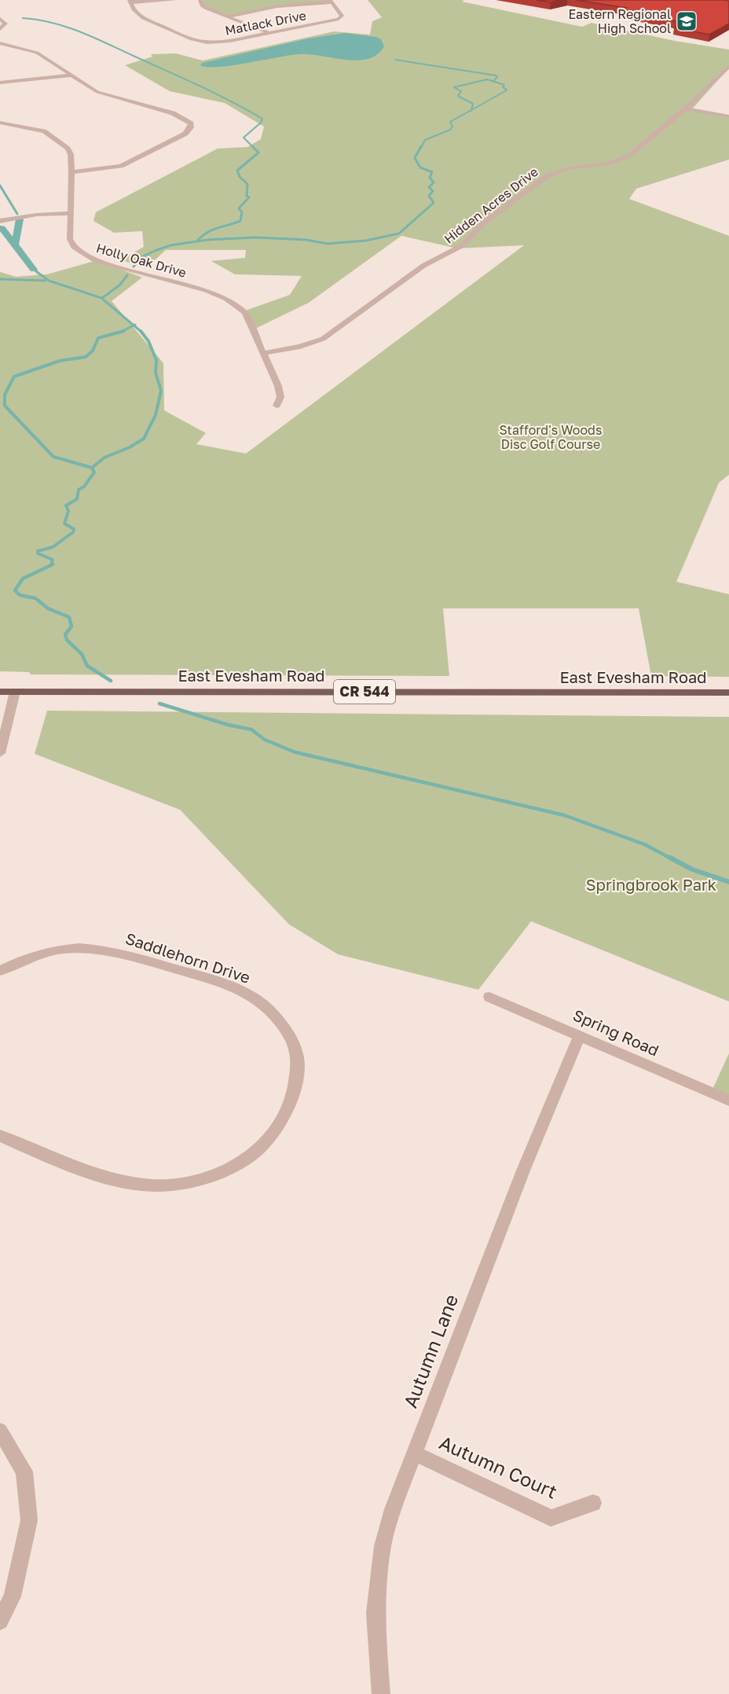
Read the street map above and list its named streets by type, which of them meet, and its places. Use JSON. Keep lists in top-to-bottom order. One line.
{"streets":{"main road":["East Evesham Road","CR 544"],"street":["Matlack Drive","Hidden Acres Drive","Holly Oak Drive","Saddlehorn Drive","Spring Road","Autumn Lane","Autumn Court"]},"crossings":[["Hidden Acres Drive","Holly Oak Drive"],["Spring Road","Autumn Lane"],["Autumn Lane","Autumn Court"]],"parks":["Stafford's Woods Disc Golf Course","Springbrook Park"],"places":{"school or university":["Eastern Regional High School"]}}
